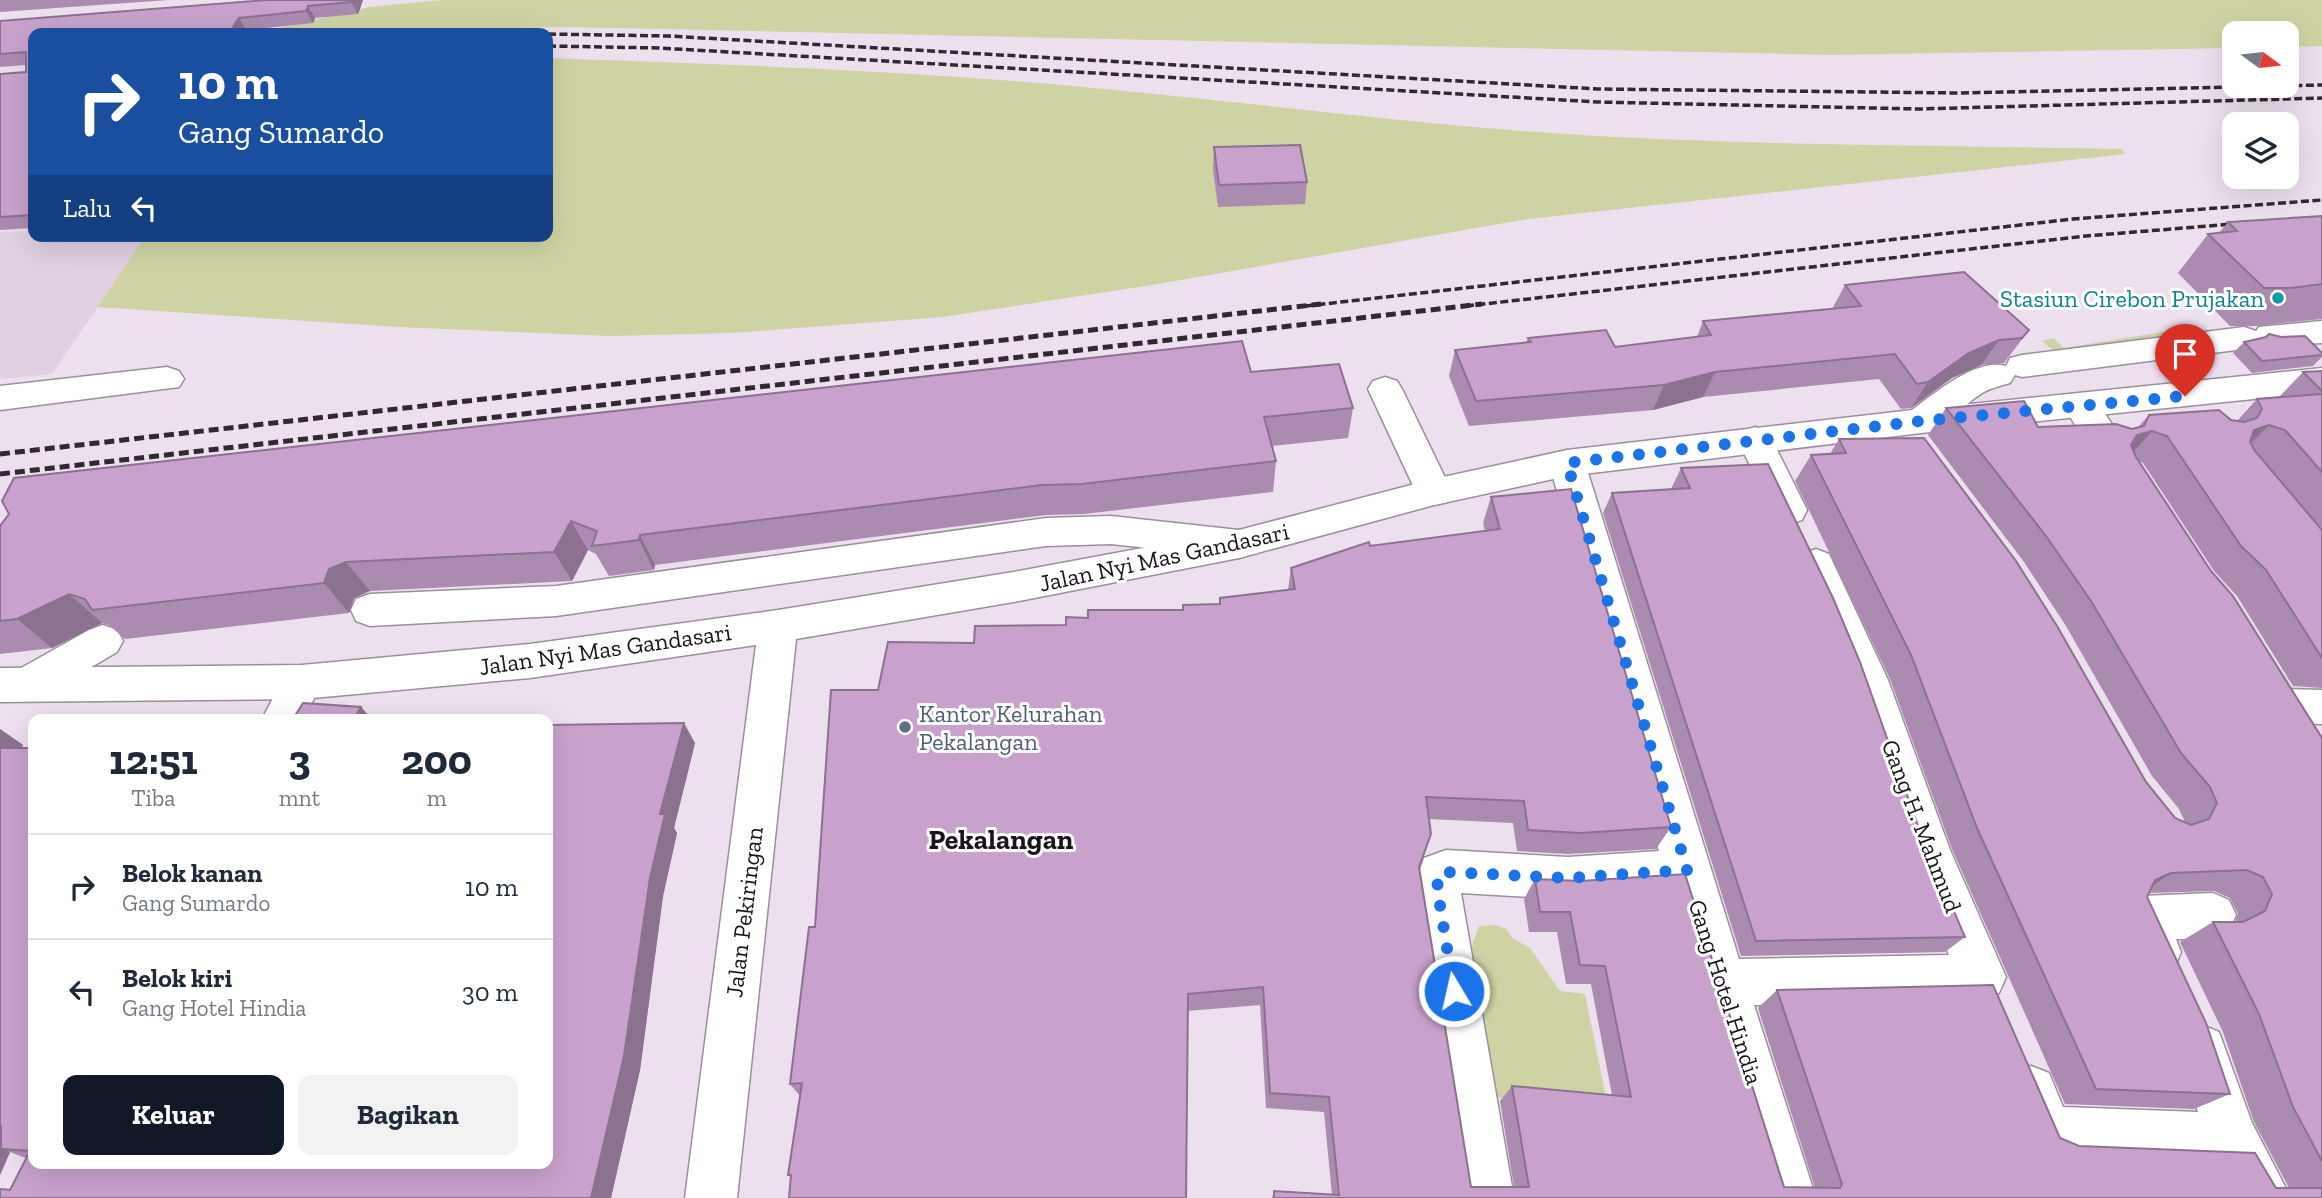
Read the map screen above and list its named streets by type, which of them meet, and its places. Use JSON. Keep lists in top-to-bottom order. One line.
{"streets":{"main road":["Jalan Nyi Mas Gandasari","Gang H. Mahmud","Jalan Pekiringan","Gang Hotel Hindia"]},"crossings":[["Jalan Nyi Mas Gandasari","Gang H. Mahmud"],["Jalan Nyi Mas Gandasari","Jalan Pekiringan"],["Jalan Nyi Mas Gandasari","Gang Hotel Hindia"]],"districts":["Pekalangan"],"places":["Stasiun Cirebon Prujakan","Kantor Kelurahan Pekalangan"],"north":"right","page":{"turn":["10 m","Gang Sumardo"],"then":"Lalu","eta":["12:51","Tiba","3","mnt","200","m"],"list":[{"name":"Belok kanan","note":"Gang Sumardo","value":"10 m"},{"name":"Belok kiri","note":"Gang Hotel Hindia","value":"30 m"}],"buttons":["Keluar","Bagikan"]}}
